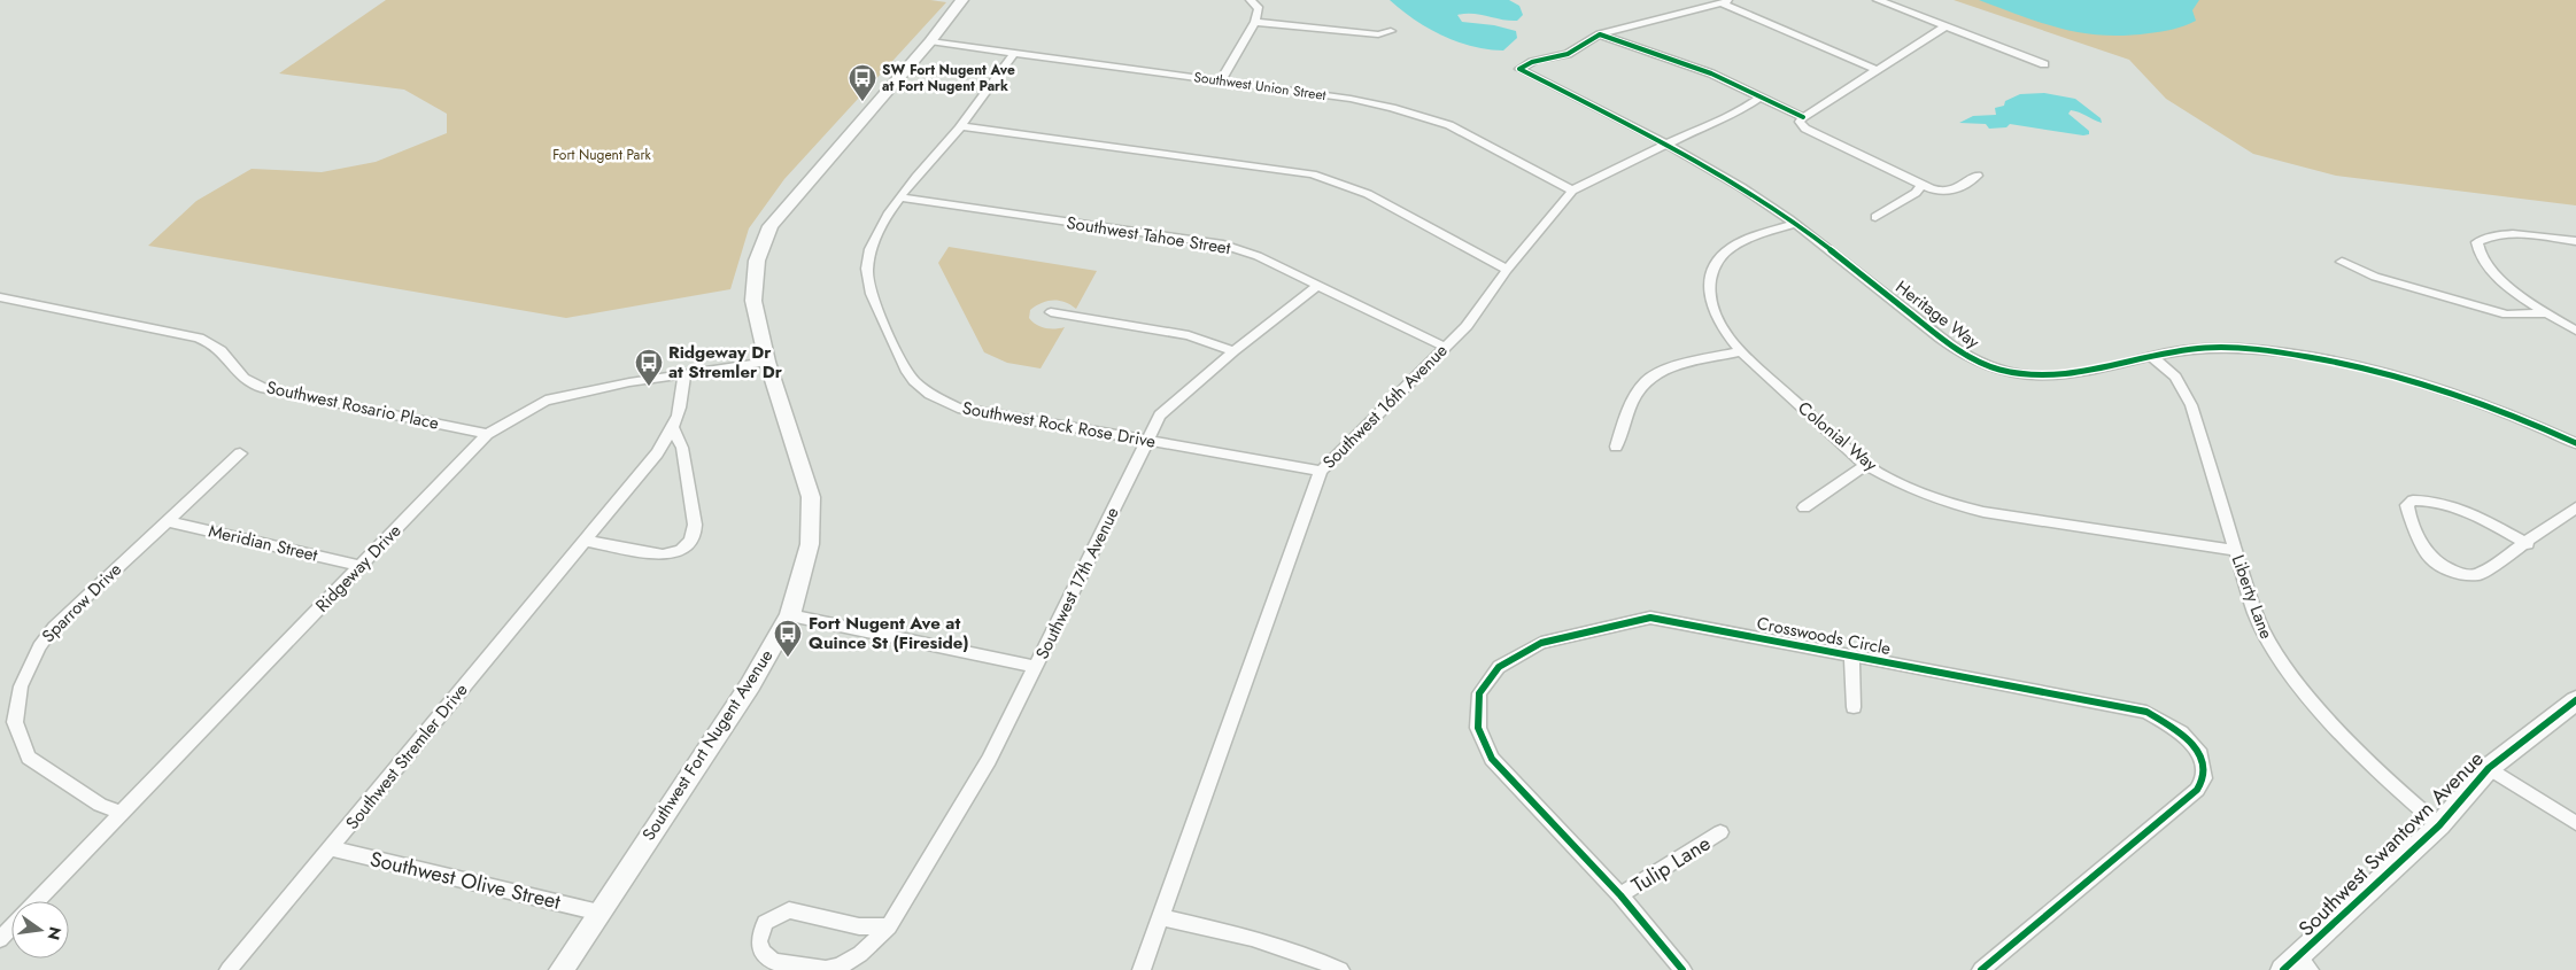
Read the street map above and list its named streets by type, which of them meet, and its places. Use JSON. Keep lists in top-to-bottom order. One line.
{"streets":{"street":["Southwest Union Street","Southwest Tahoe Street","Heritage Way","Southwest Rosario Place","Southwest 16th Avenue","Southwest Rock Rose Drive","Colonial Way","Meridian Street","Ridgeway Drive","Southwest 17th Avenue","Liberty Lane","Sparrow Drive","Crosswoods Circle","Southwest Fort Nugent Avenue","Southwest Stremler Drive","Southwest Swantown Avenue","Tulip Lane","Southwest Olive Street"]},"crossings":[["Southwest Union Street","Southwest 16th Avenue"],["Southwest Union Street","Southwest Rock Rose Drive"],["Southwest Union Street","Southwest Fort Nugent Avenue"],["Southwest Tahoe Street","Southwest 16th Avenue"],["Southwest Tahoe Street","Southwest Rock Rose Drive"],["Southwest Tahoe Street","Southwest 17th Avenue"],["Heritage Way","Colonial Way"],["Heritage Way","Liberty Lane"],["Southwest Rosario Place","Ridgeway Drive"],["Southwest 16th Avenue","Southwest Rock Rose Drive"],["Southwest Rock Rose Drive","Southwest 17th Avenue"],["Colonial Way","Liberty Lane"],["Meridian Street","Ridgeway Drive"],["Meridian Street","Sparrow Drive"],["Ridgeway Drive","Sparrow Drive"],["Ridgeway Drive","Southwest Fort Nugent Avenue"],["Ridgeway Drive","Southwest Stremler Drive"],["Liberty Lane","Southwest Swantown Avenue"],["Crosswoods Circle","Tulip Lane"],["Southwest Fort Nugent Avenue","Southwest Olive Street"],["Southwest Stremler Drive","Southwest Olive Street"]],"parks":["Fort Nugent Park"],"places":{"bus stop":["SW Fort Nugent Ave at Fort Nugent Park","Ridgeway Dr at Stremler Dr","Fort Nugent Ave at Quince St (Fireside)"]},"north":"right"}
